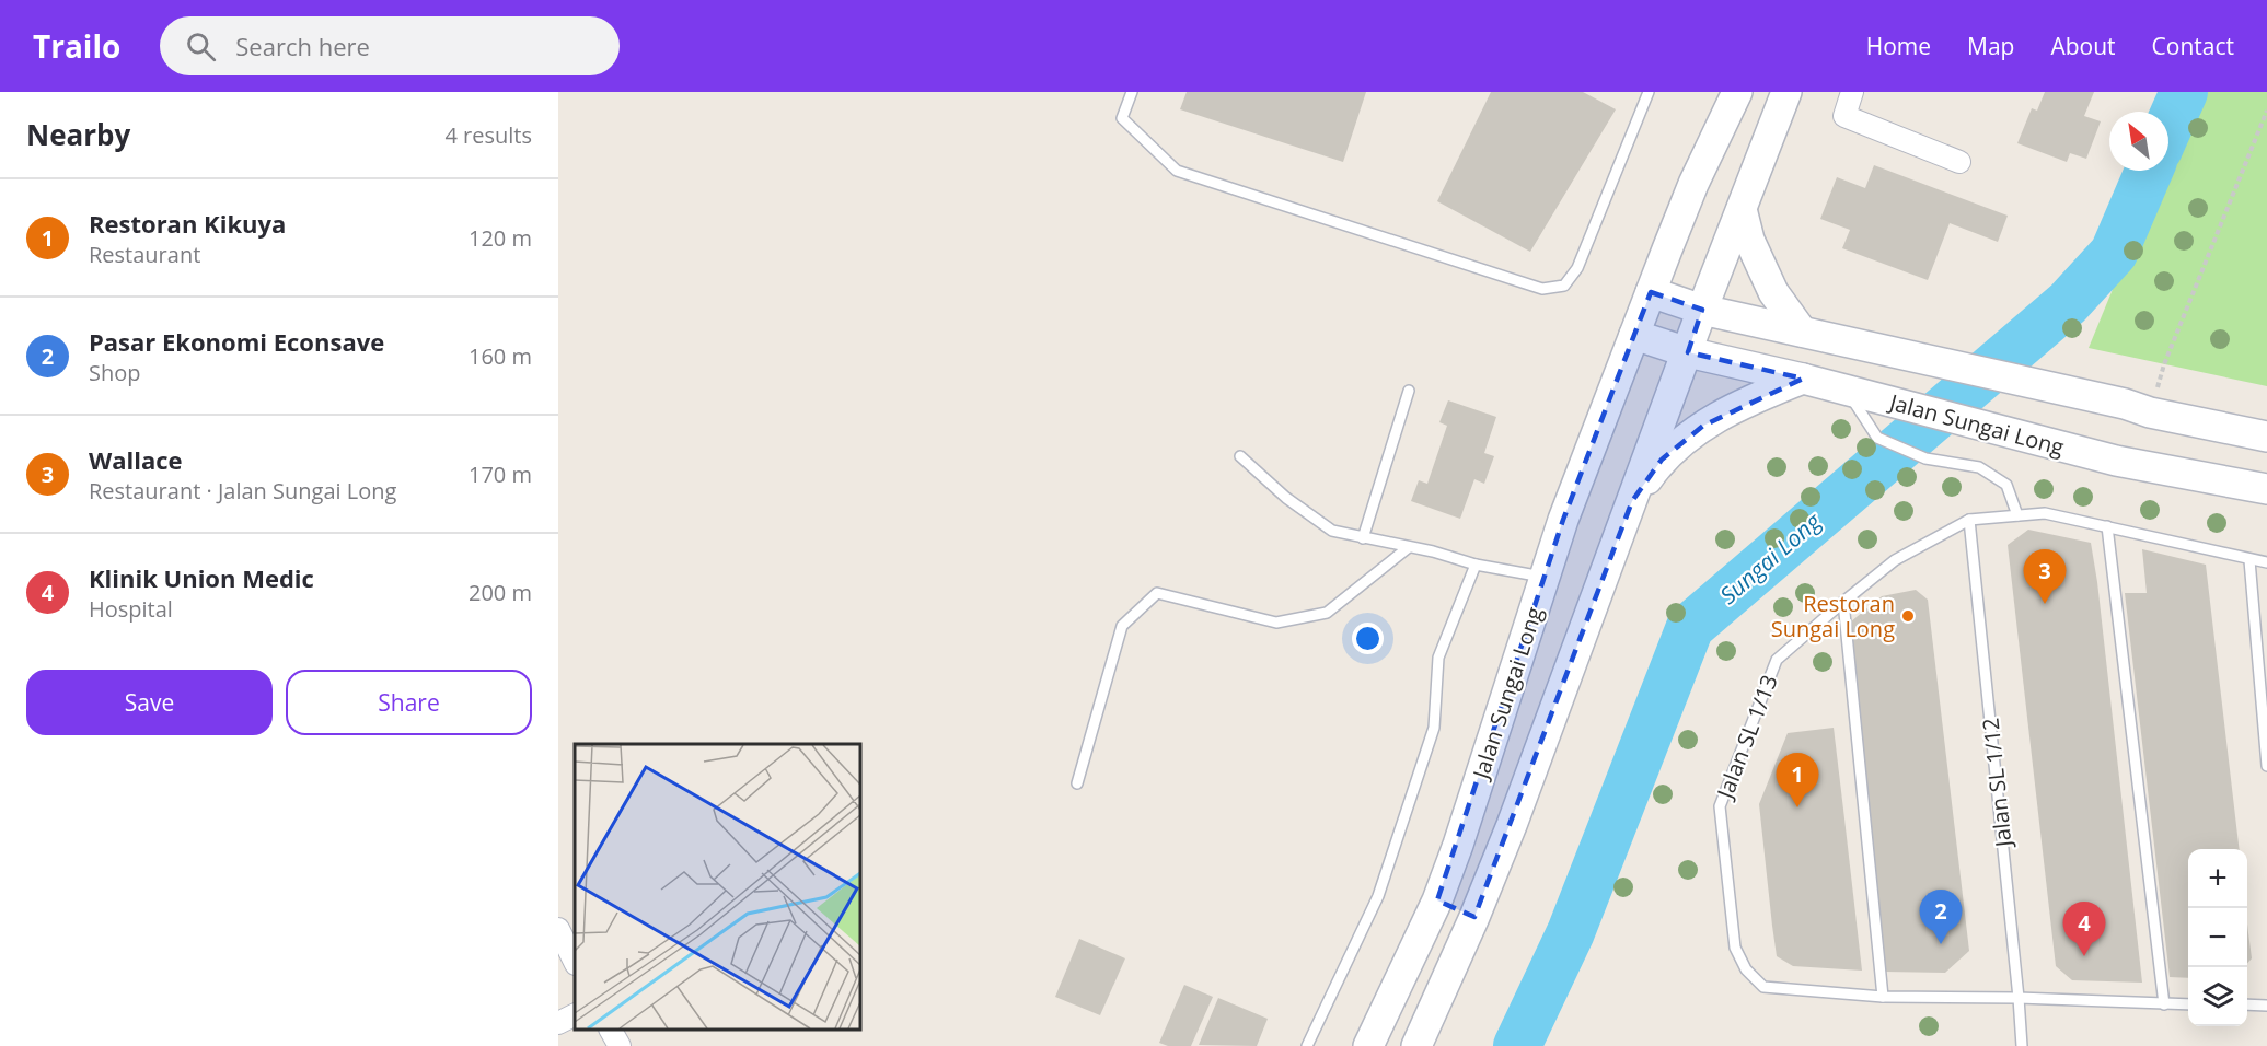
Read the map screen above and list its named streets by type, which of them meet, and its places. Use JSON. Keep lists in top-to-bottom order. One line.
{"streets":{"street":["Jalan Sungai Long"],"lane":["Jalan SL 1/13","Jalan SL 1/12"]},"crossings":[["Jalan SL 1/13","Jalan SL 1/12"]],"water":["Sungai Long"],"places":["Restoran Sungai Long"],"north":"top left","page":{"header":"Trailo","search":"Search here","nav":["Home","Map","About","Contact"],"heading":["Nearby","4 results"],"list":[{"mark":"1","name":"Restoran Kikuya","note":"Restaurant","value":"120 m"},{"mark":"2","name":"Pasar Ekonomi Econsave","note":"Shop","value":"160 m"},{"mark":"3","name":"Wallace","note":"Restaurant · Jalan Sungai Long","value":"170 m"},{"mark":"4","name":"Klinik Union Medic","note":"Hospital","value":"200 m"}],"pins":["3","1","2","4"],"buttons":["Save","Share"],"map_buttons":["+","−"]}}
